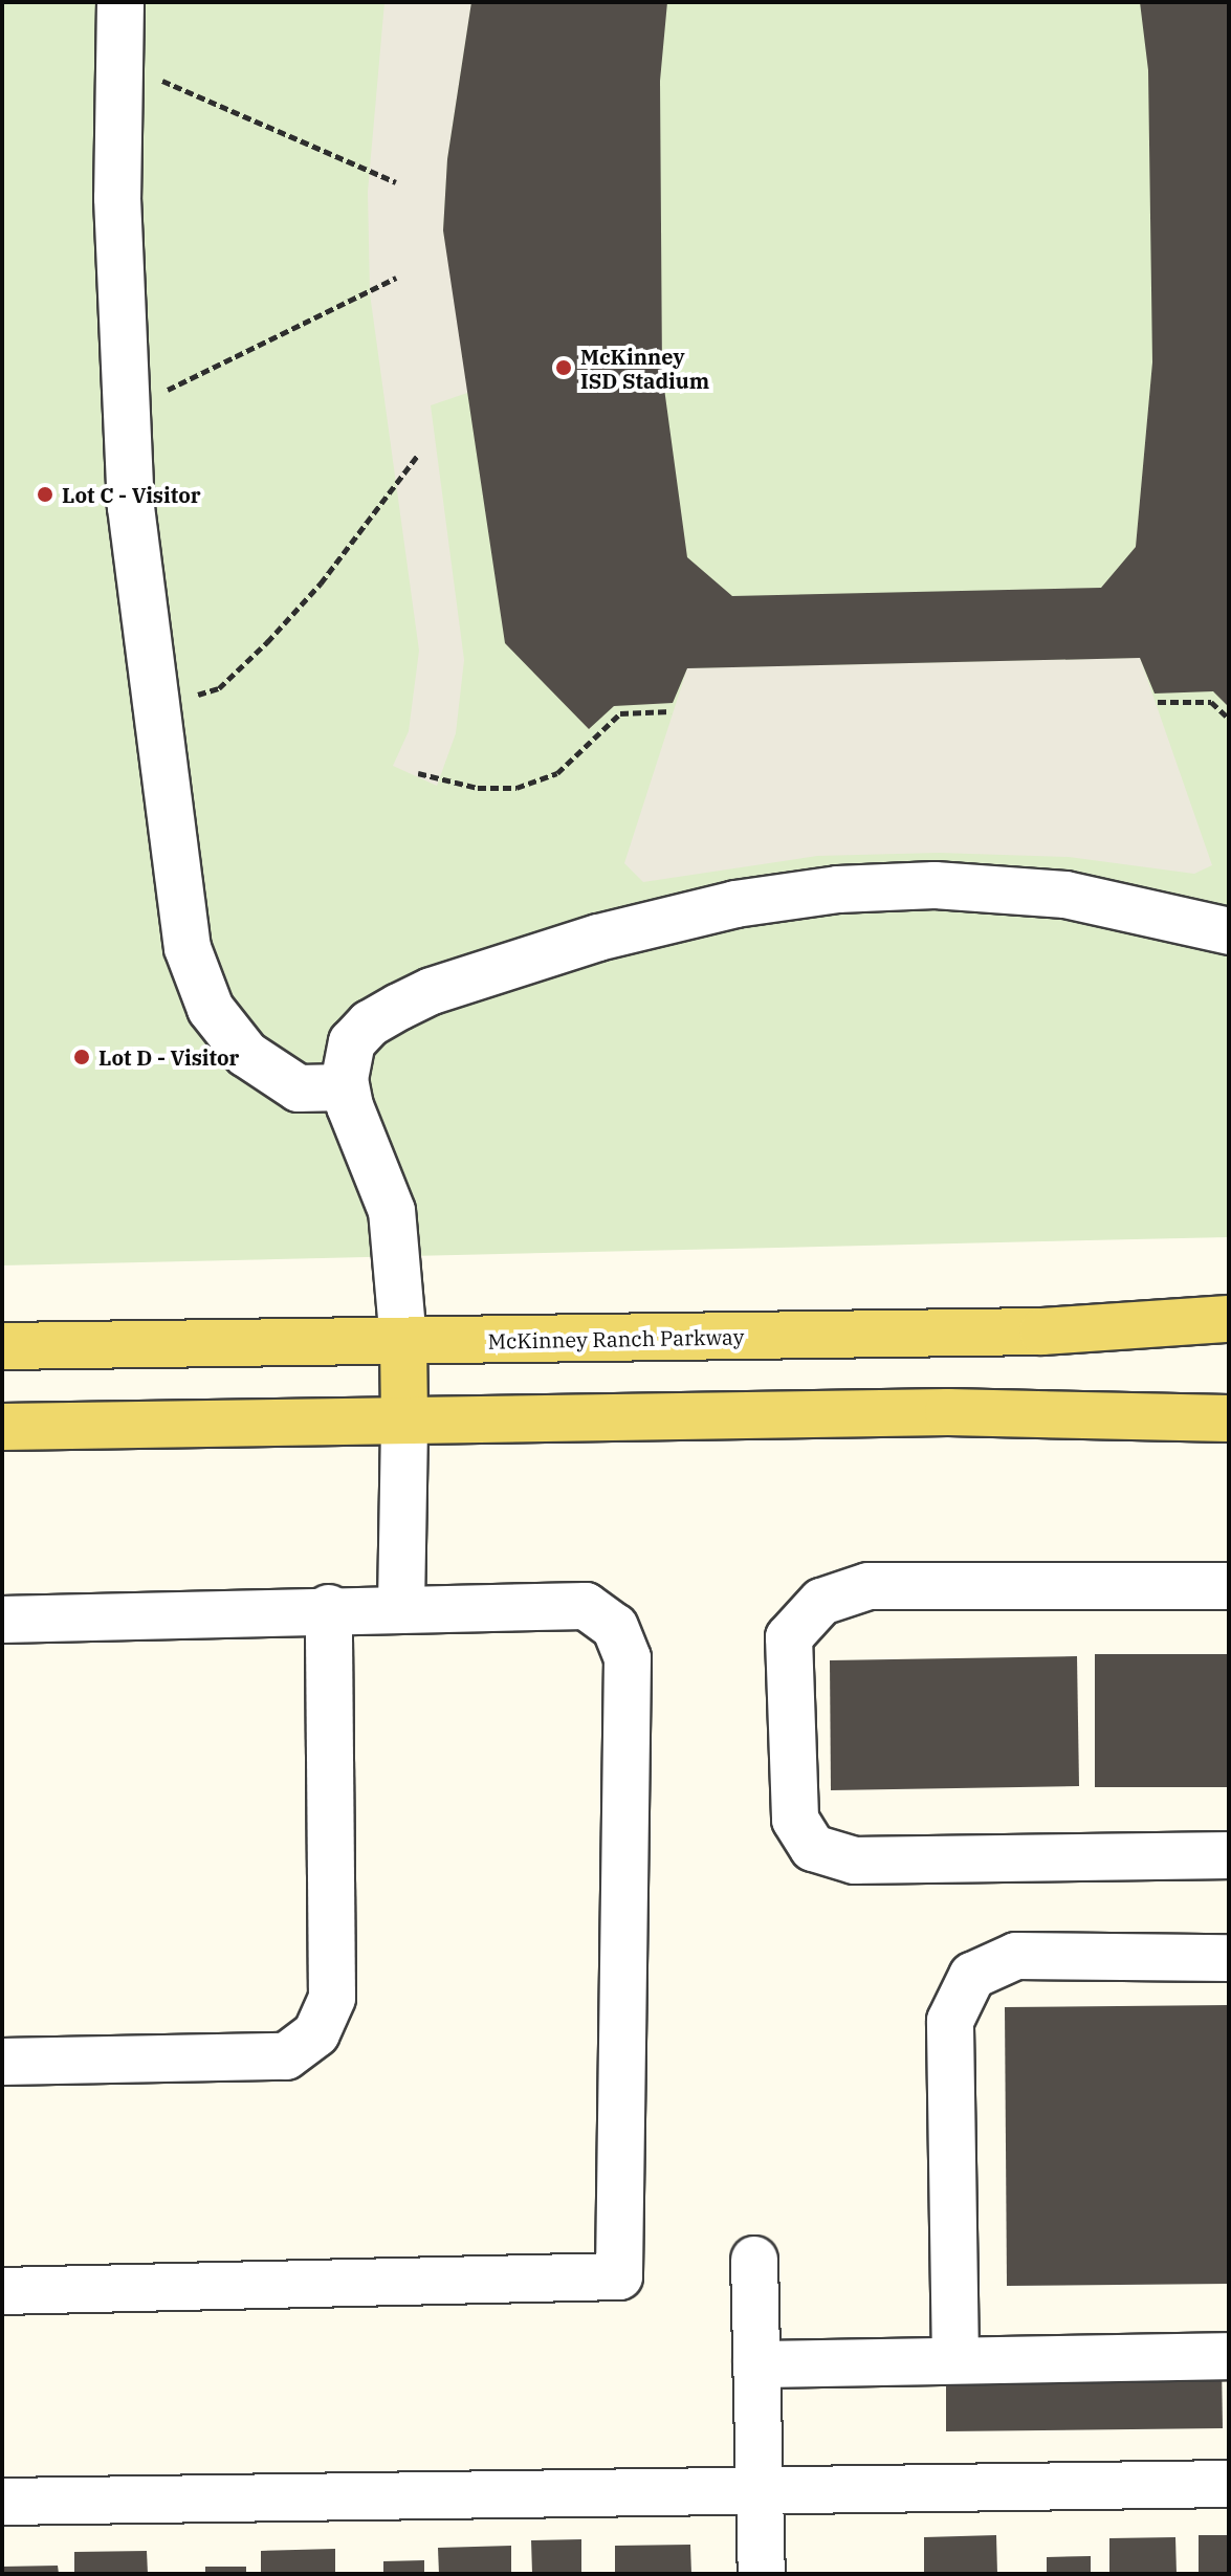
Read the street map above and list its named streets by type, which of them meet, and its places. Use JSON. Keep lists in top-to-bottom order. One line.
{"streets":{"main road":["McKinney Ranch Parkway"]},"places":["McKinney ISD Stadium","Lot C - Visitor","Lot D - Visitor"]}
